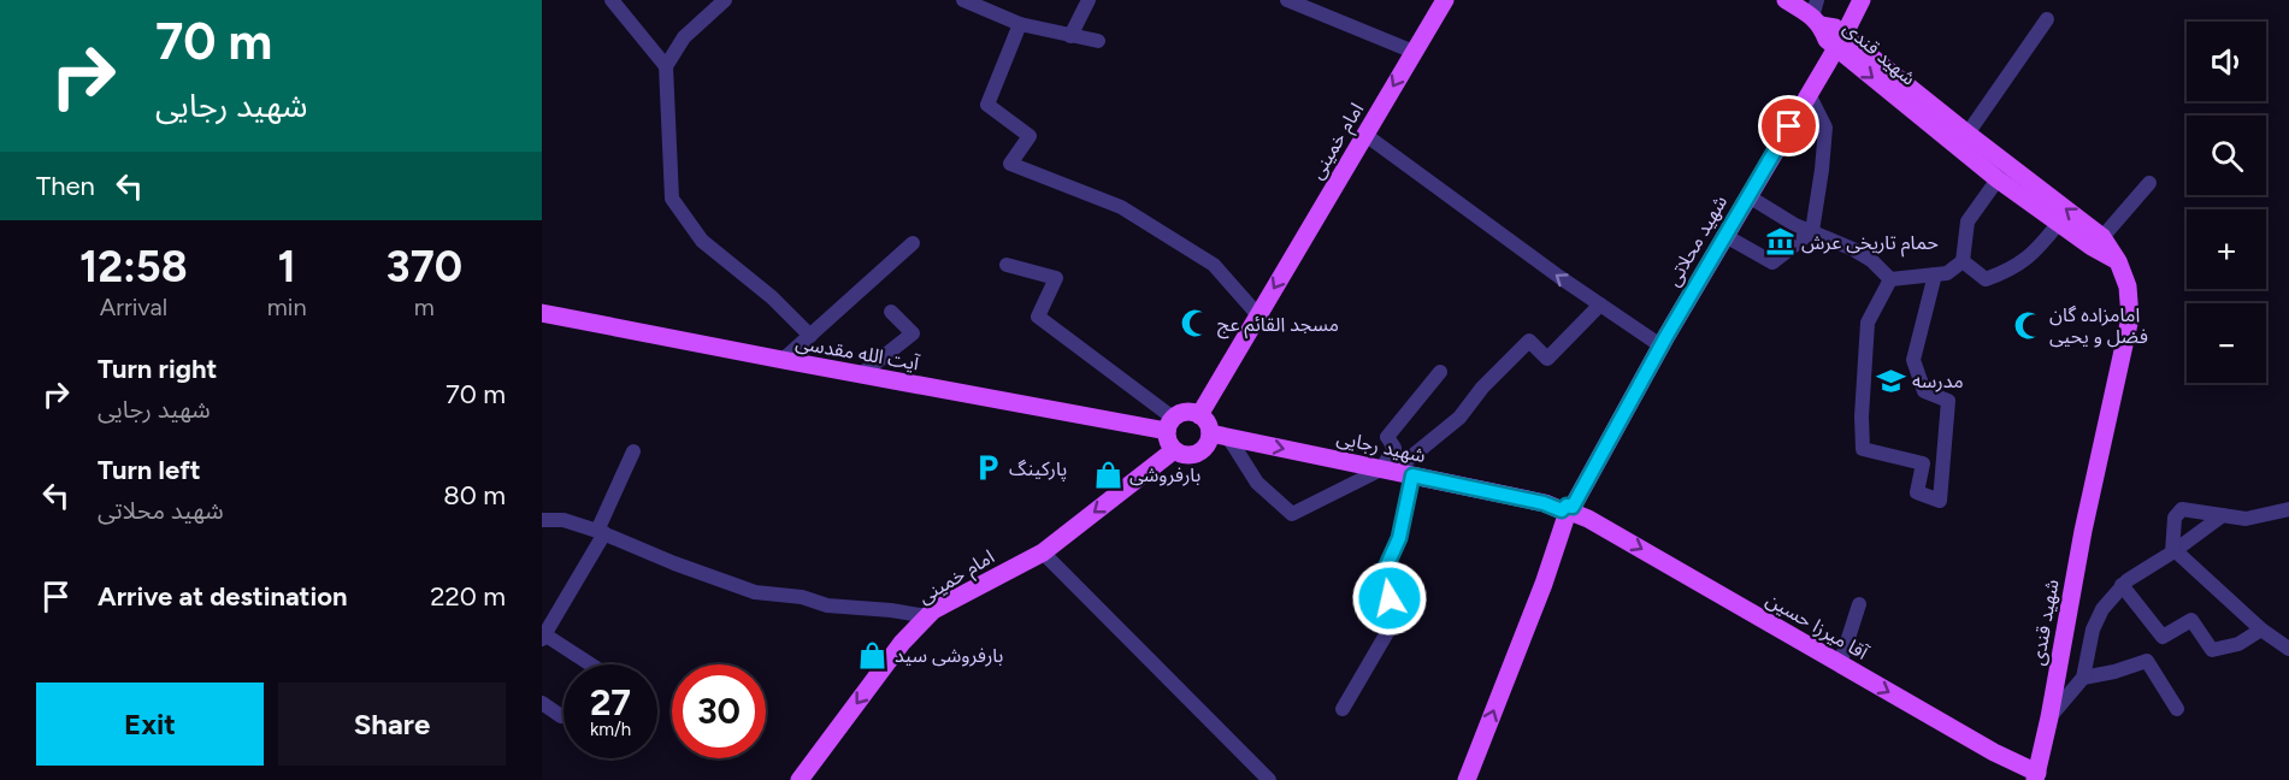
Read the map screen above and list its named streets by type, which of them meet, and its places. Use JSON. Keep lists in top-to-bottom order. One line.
{"streets":{"main road":["شهید قندی","امام خمینی","شهید محلاتی","آیت الله مقدسی","شهید رجایی","آقا میرزا حسین"]},"crossings":[["شهید قندی","شهید محلاتی"],["شهید قندی","آقا میرزا حسین"],["امام خمینی","آیت الله مقدسی"],["امام خمینی","شهید رجایی"],["شهید محلاتی","شهید رجایی"],["شهید محلاتی","آقا میرزا حسین"],["آیت الله مقدسی","شهید رجایی"],["شهید رجایی","آقا میرزا حسین"]],"one_way":["امام خمینی","شهید رجایی","آقا میرزا حسین"],"places":{"museum":["حمام تاریخی عرش"],"mosque":["مسجد القائم عج","امامزاده گان فضل و یحیی"],"school or university":["مدرسه"],"parking":["پارکینگ"],"shop":["بارفروشی","بارفروشی سید"]},"page":{"turn":["70 m","شهید رجایی"],"map_buttons":["+","−"],"then":"Then","eta":["12:58","Arrival","1","min","370","m"],"list":[{"name":"Turn right","note":"شهید رجایی","value":"70 m"},{"name":"Turn left","note":"شهید محلاتی","value":"80 m"},{"name":"Arrive at destination","value":"220 m"}],"speed":"27 km/h","limit":"30","buttons":["Exit","Share"]}}
